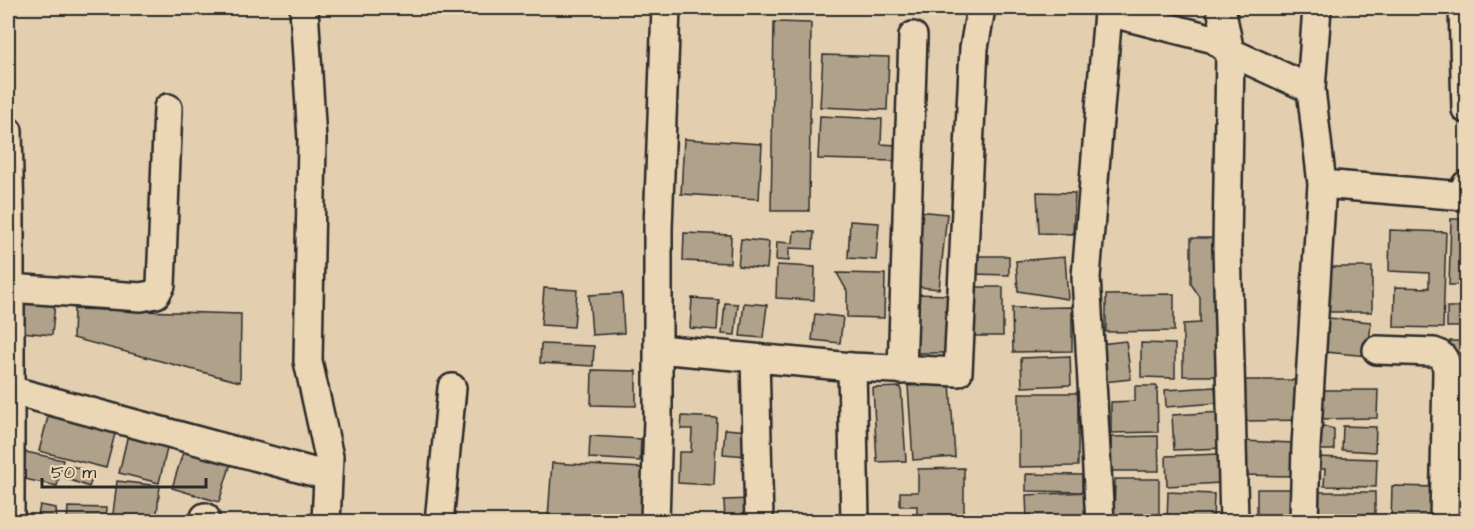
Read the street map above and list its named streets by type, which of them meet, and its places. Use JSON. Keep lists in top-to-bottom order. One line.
{"scale_bar":"50 m"}
